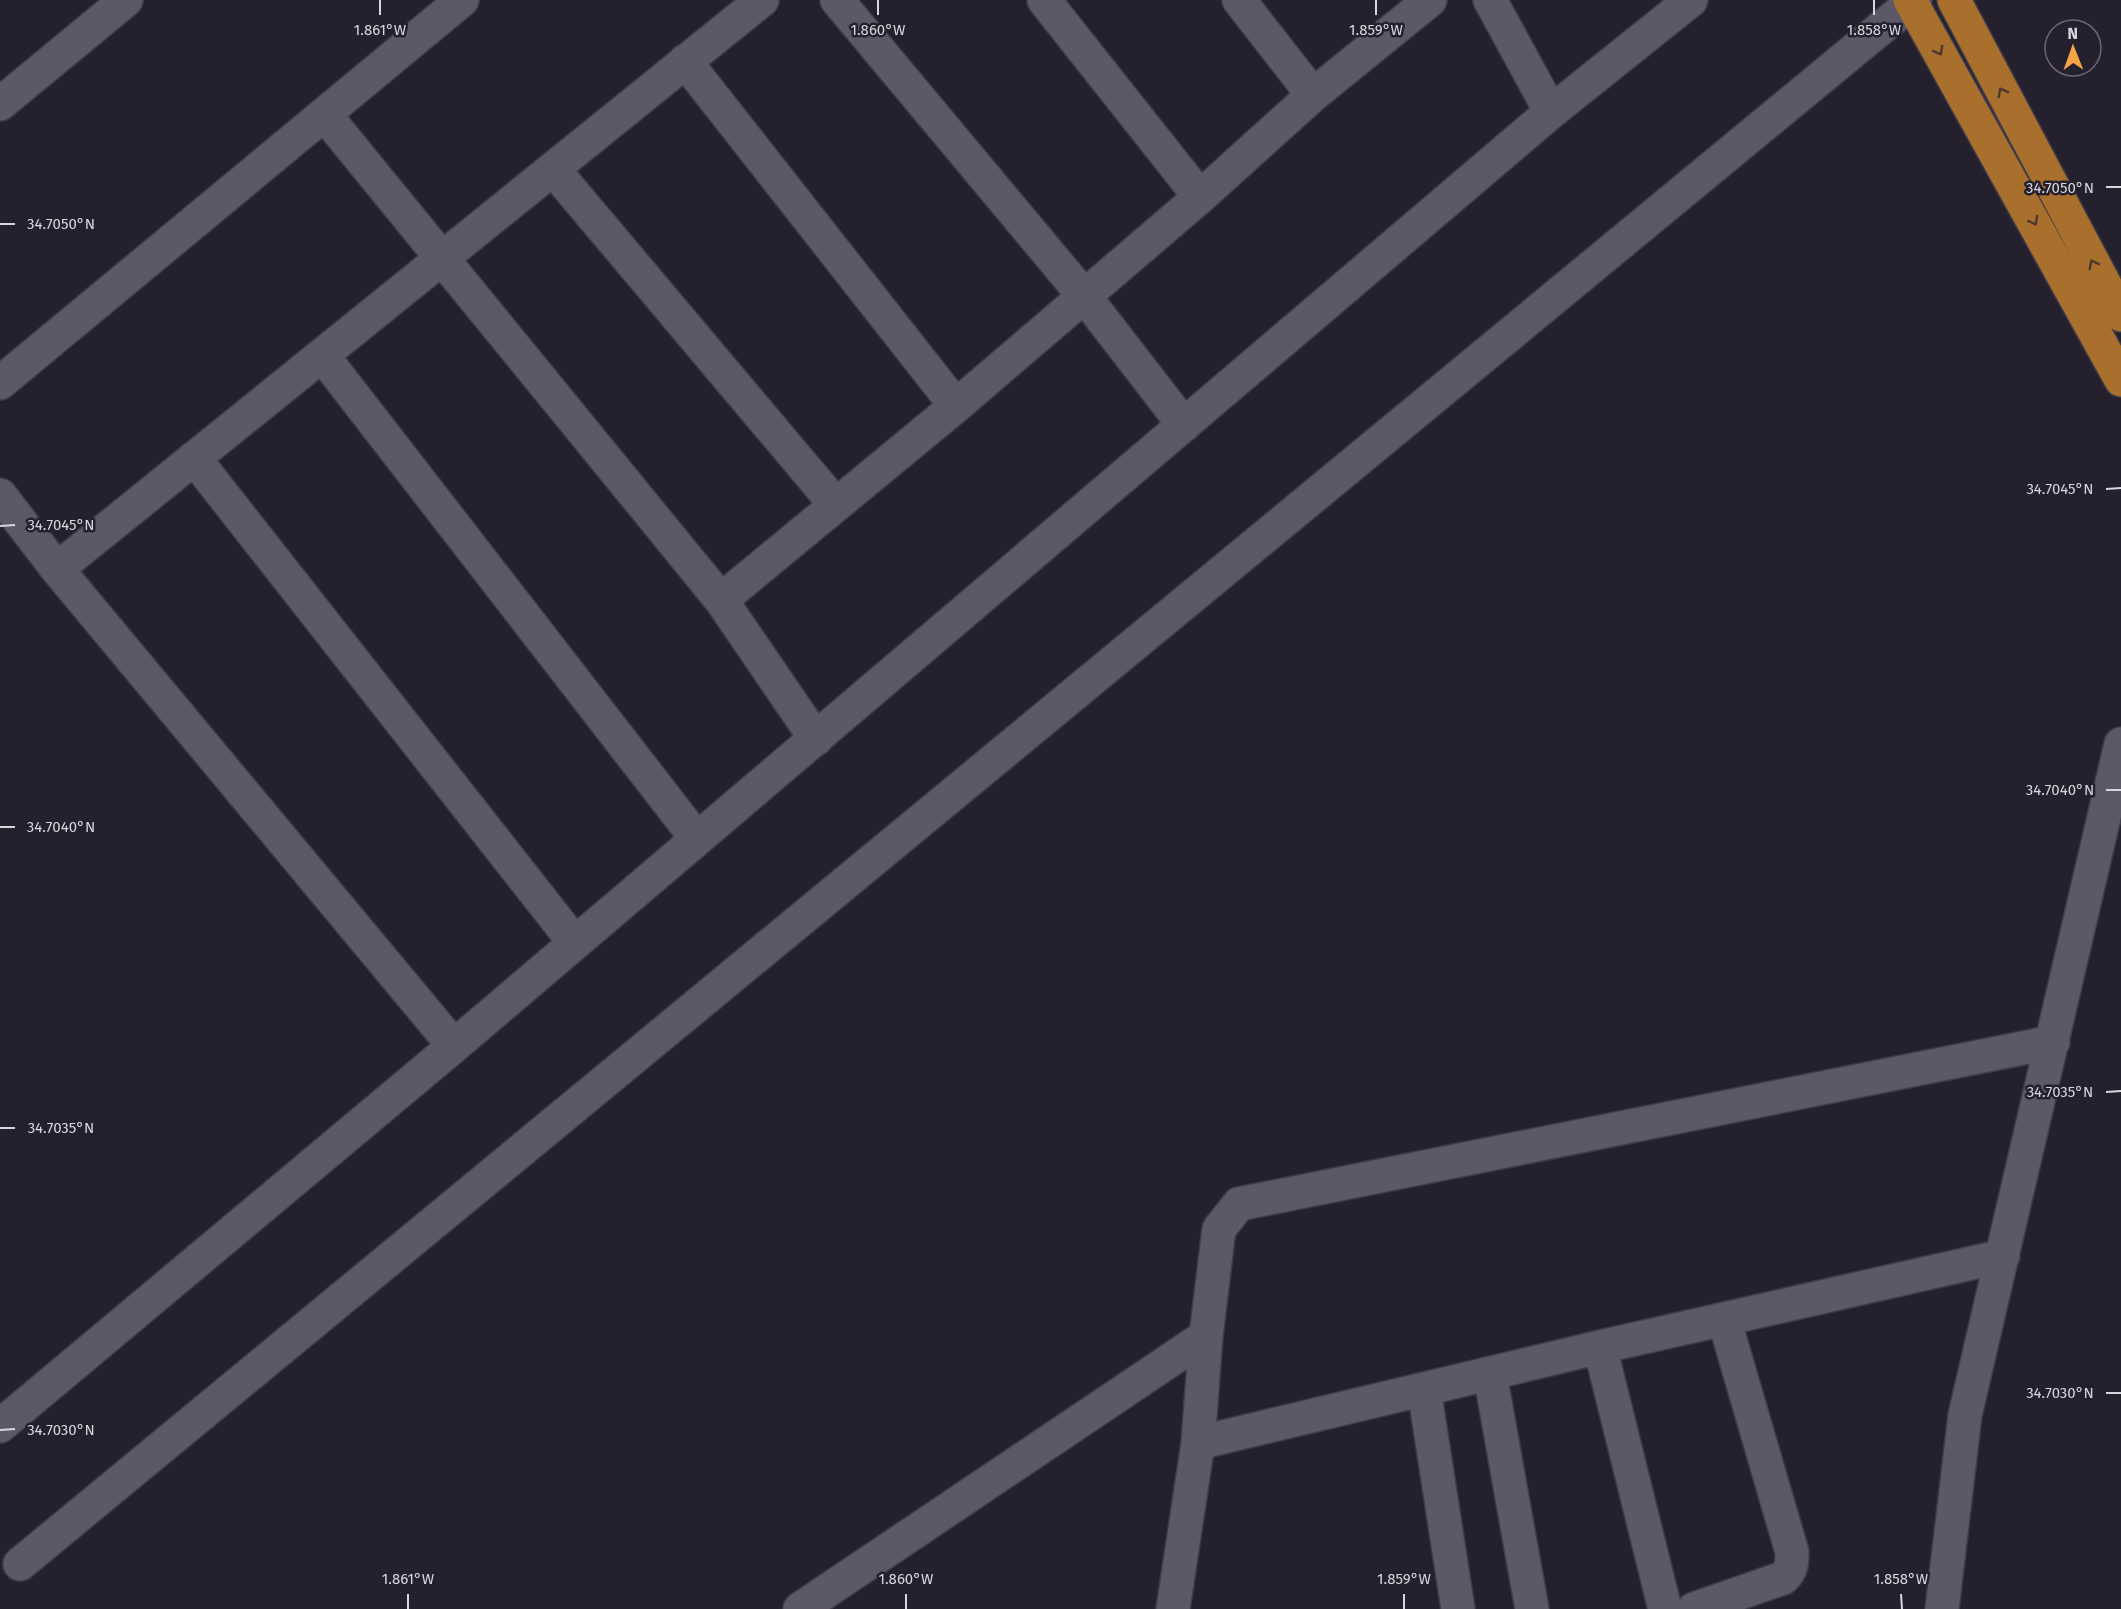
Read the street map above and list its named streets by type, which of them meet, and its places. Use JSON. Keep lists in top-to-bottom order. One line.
{"north":"top","coordinates":["1.861°W","1.860°W","1.859°W","1.858°W","34.7050°N","34.7045°N","34.7040°N","34.7035°N","34.7030°N"]}
